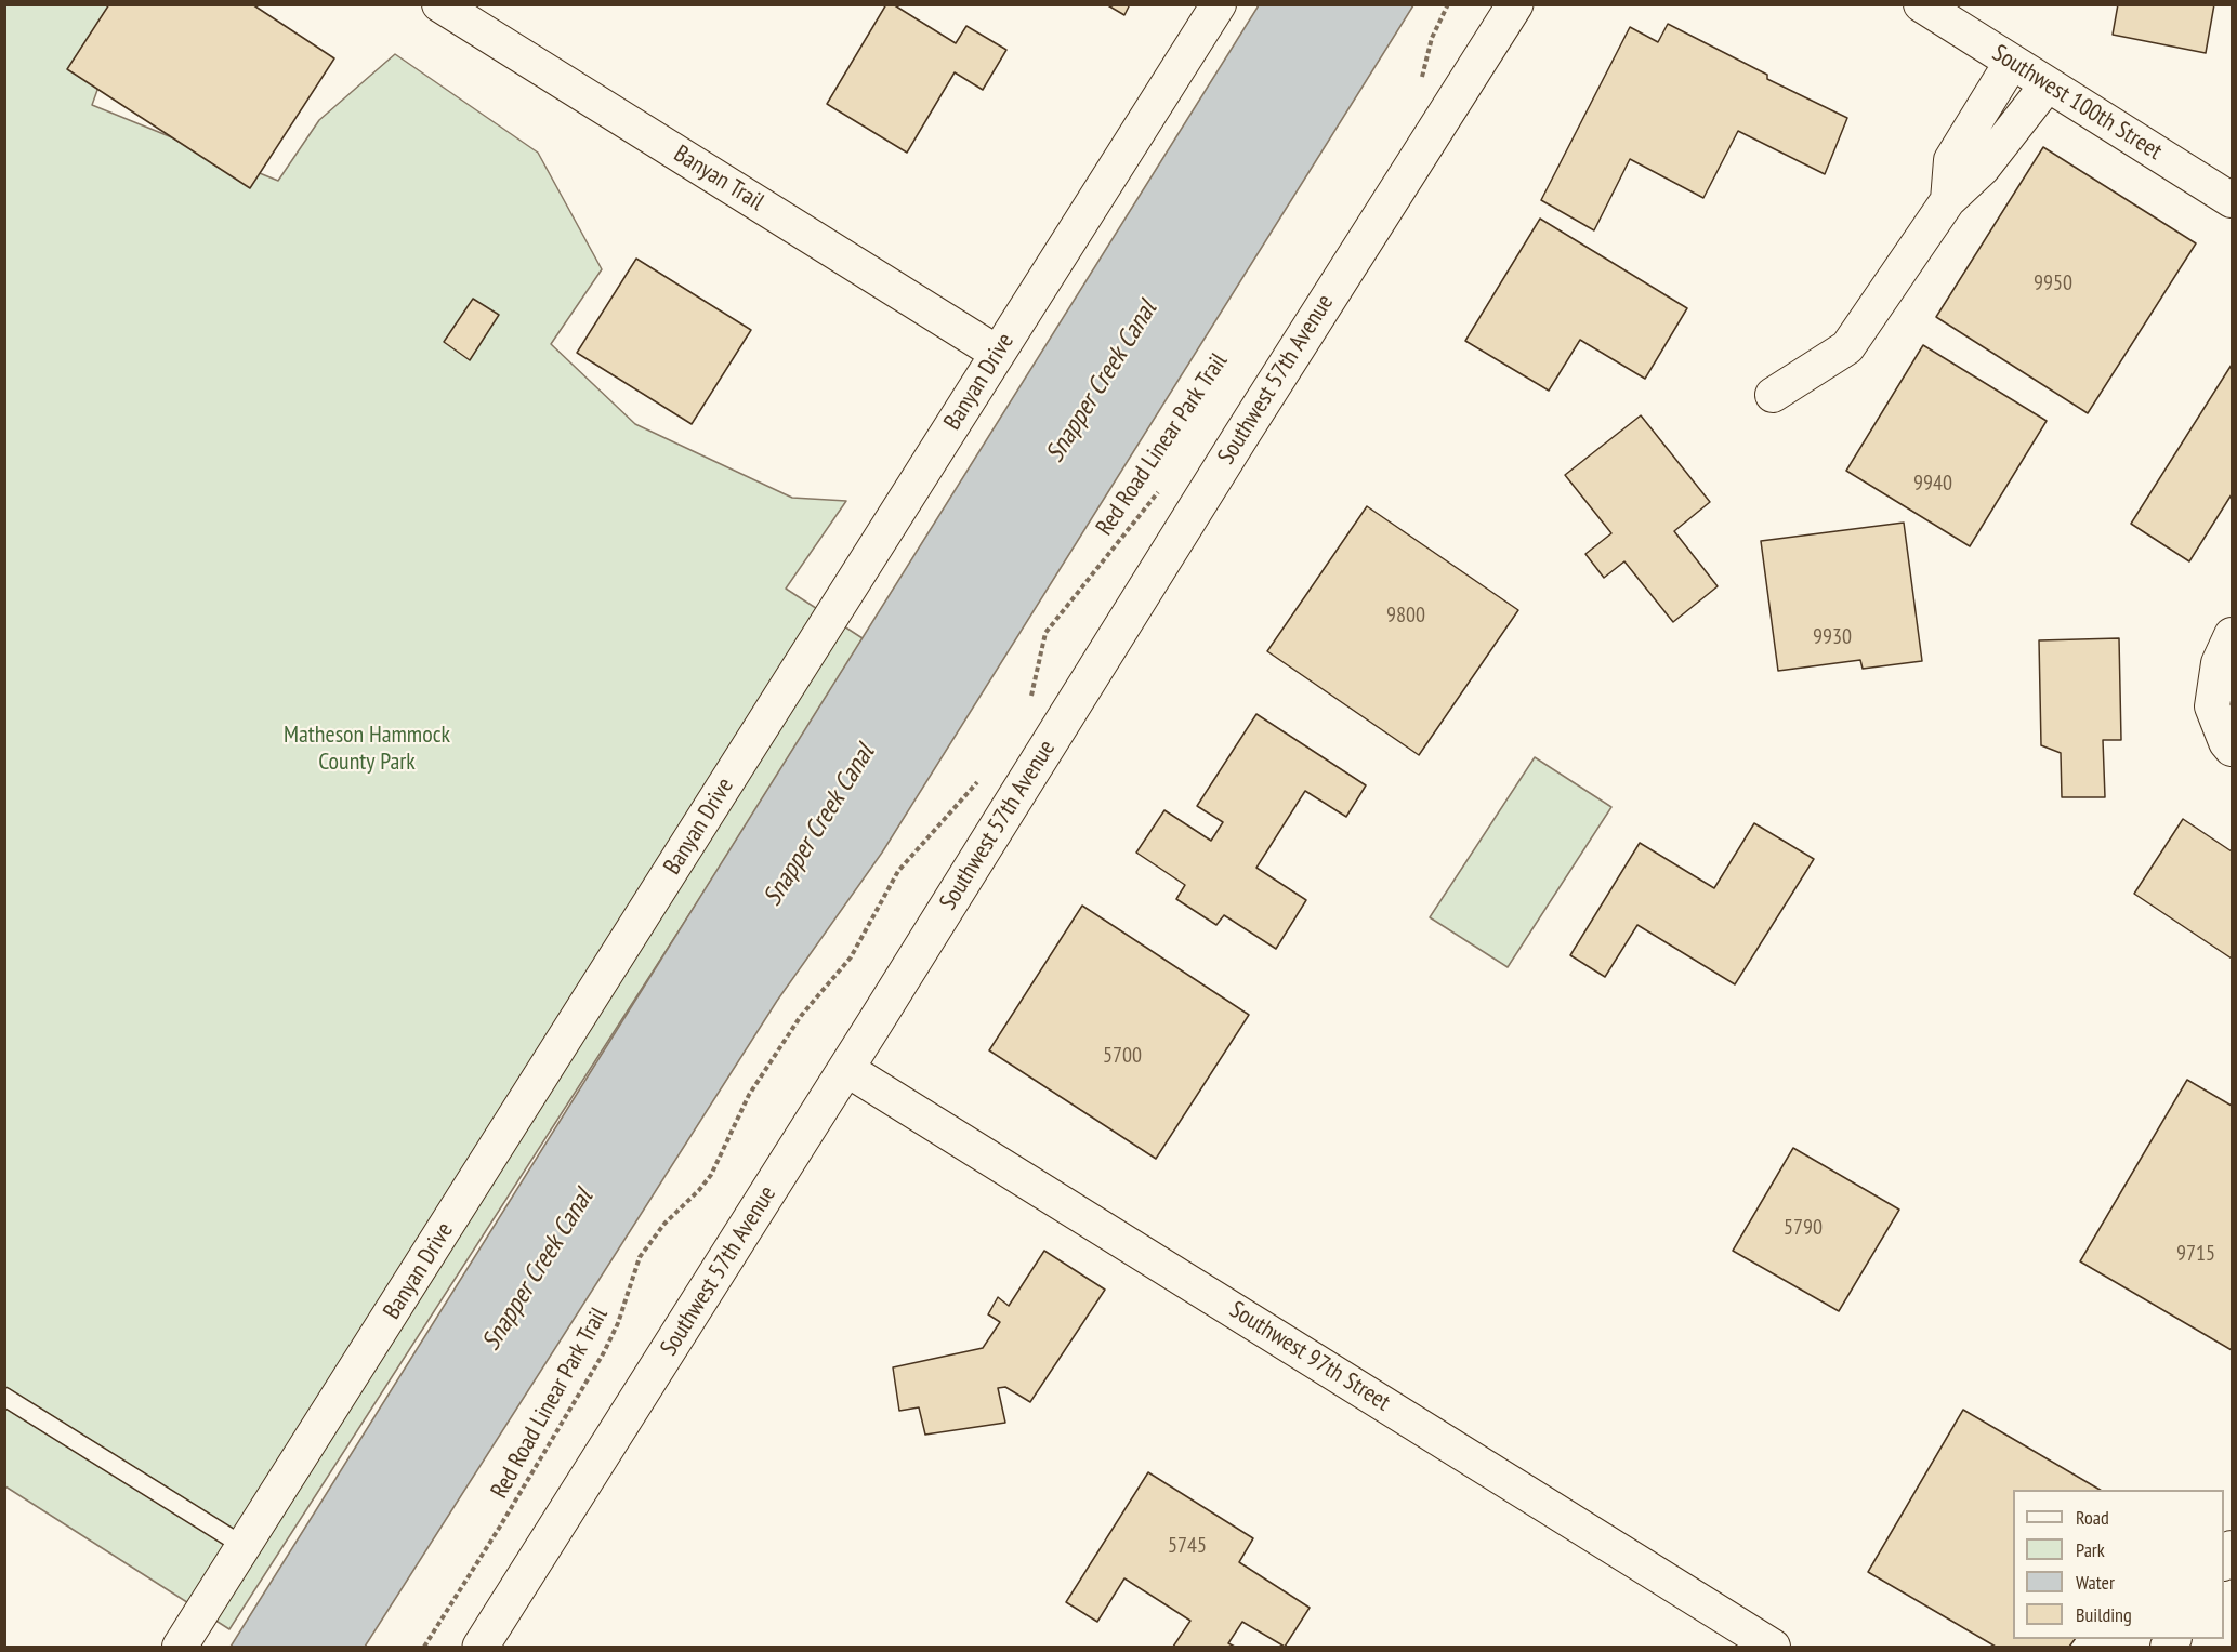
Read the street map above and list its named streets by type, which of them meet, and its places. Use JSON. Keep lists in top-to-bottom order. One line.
{"streets":{"main road":["Southwest 57th Avenue"],"street":["Southwest 100th Street","Banyan Trail","Banyan Drive","Southwest 97th Street"],"path":["Red Road Linear Park Trail"]},"crossings":[["Banyan Trail","Banyan Drive"],["Southwest 57th Avenue","Southwest 97th Street"]],"water":["Snapper Creek Canal"],"parks":["Matheson Hammock County Park"],"house_numbers":["9950","9940","9800","9930","5700","5790","9715","5745"],"legend":["Road","Park","Water","Building"]}
